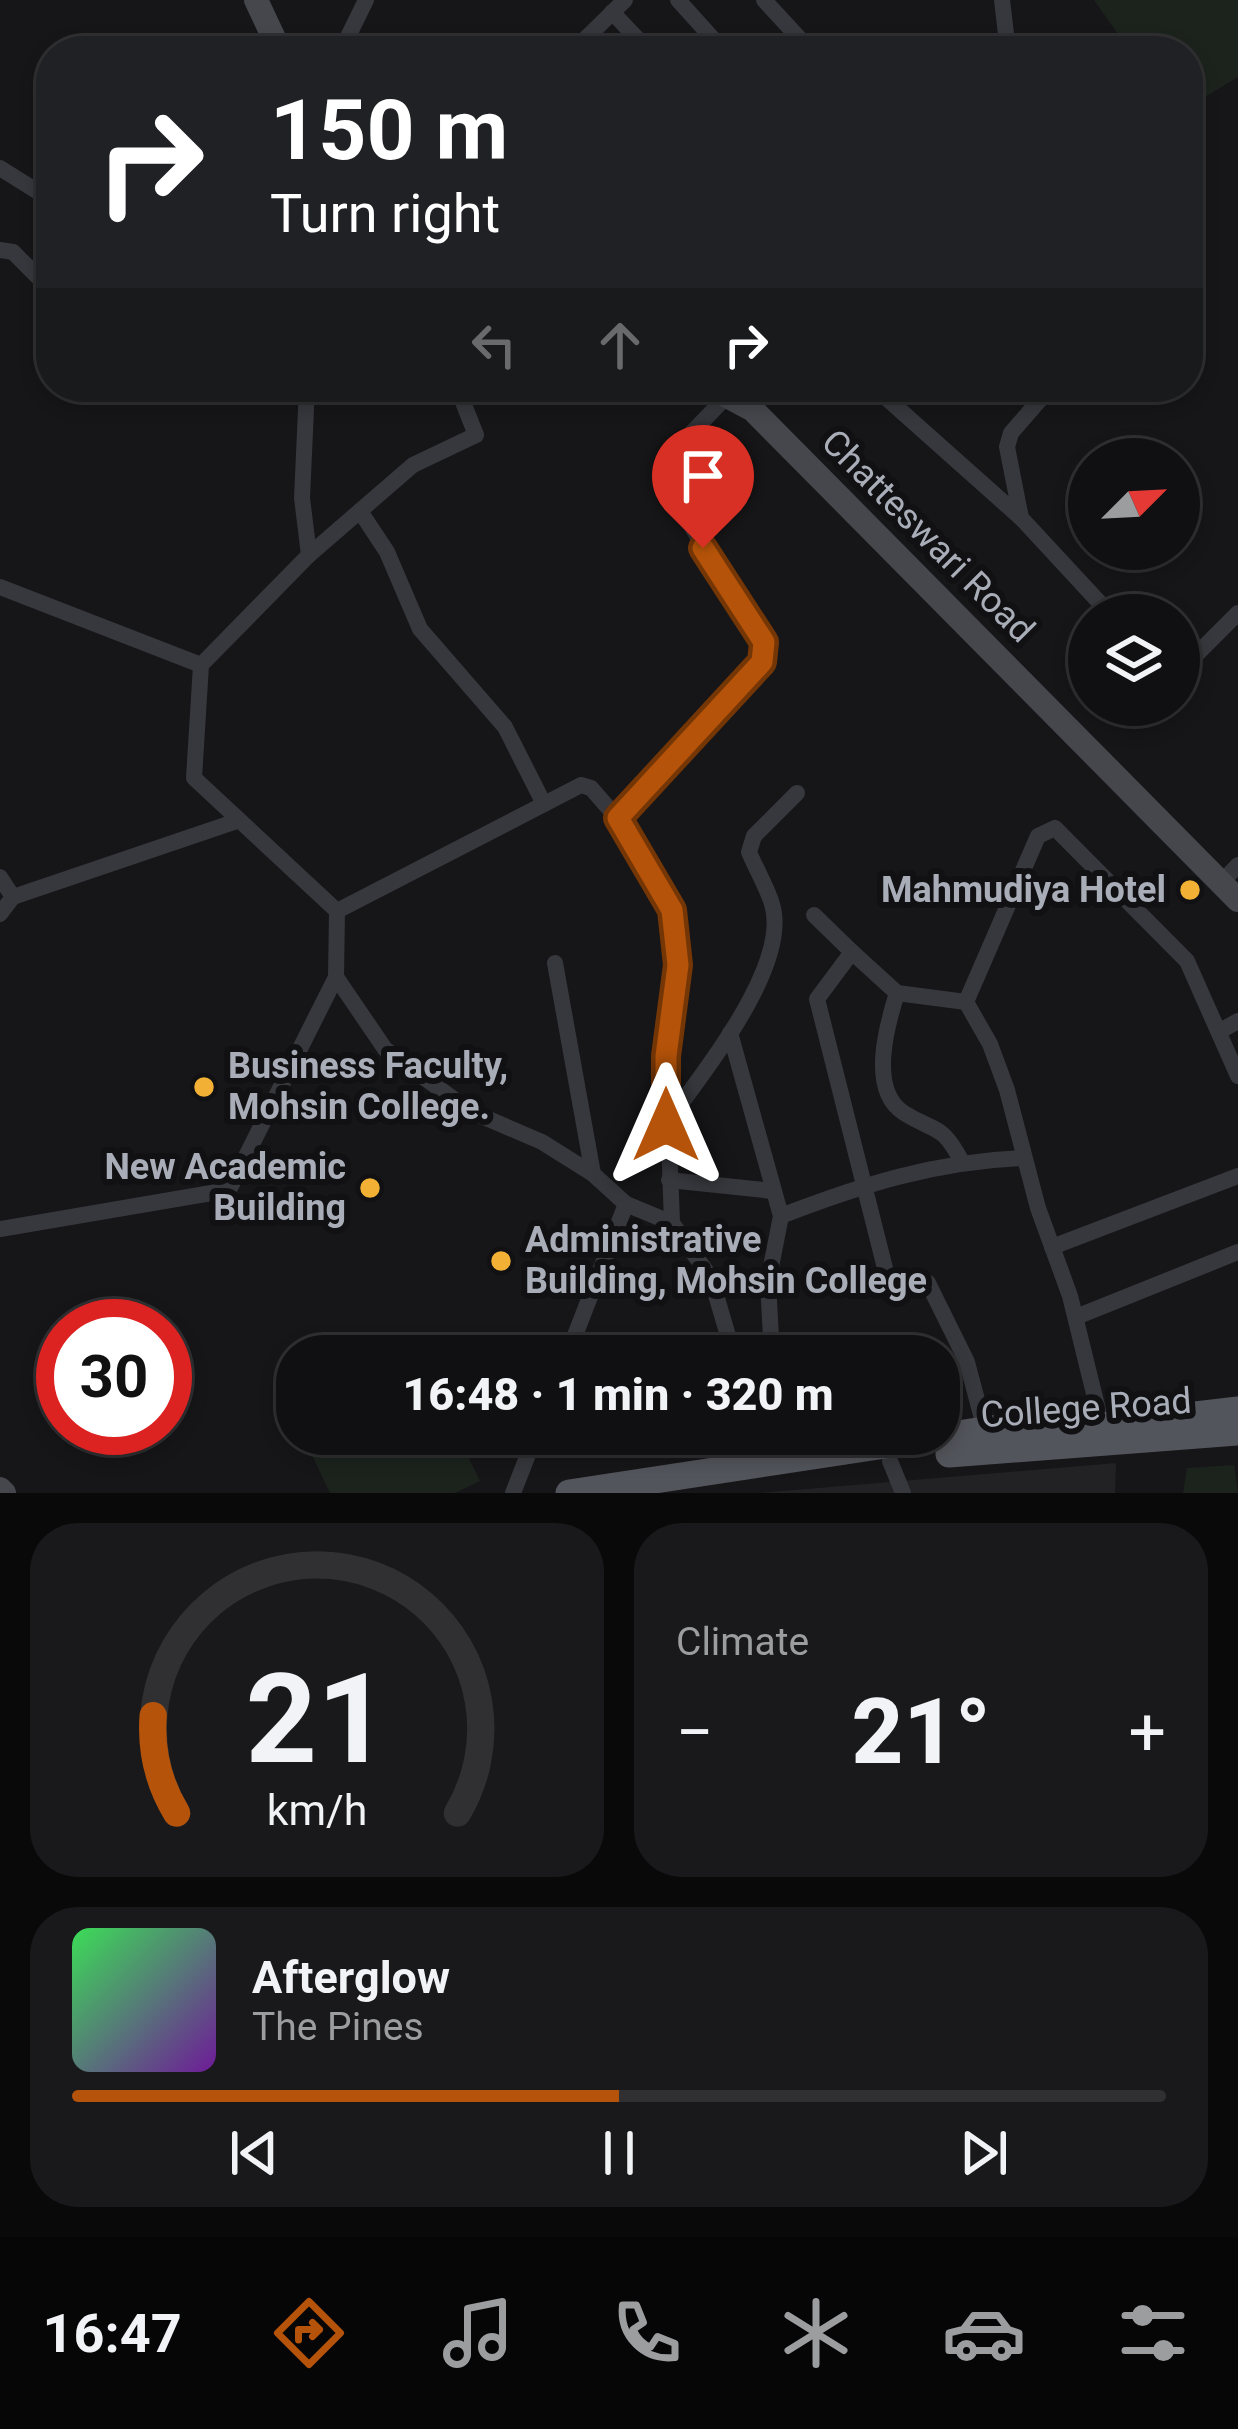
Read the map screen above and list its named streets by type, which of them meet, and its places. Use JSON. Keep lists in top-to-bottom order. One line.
{"streets":{"main road":["Chatteswari Road","College Road"]},"places":["Mahmudiya Hotel","Business Faculty, Mohsin College.","New Academic Building","Administrative Building, Mohsin College"],"north":"top right","page":{"turn":["150 m","Turn right"],"limit":"30","trip":"16:48 · 1 min · 320 m","tile":"Climate","heat":["−","21°","+"],"song":["Afterglow","The Pines"],"tabs":"16:47","gauge":["21","km/h"]}}
